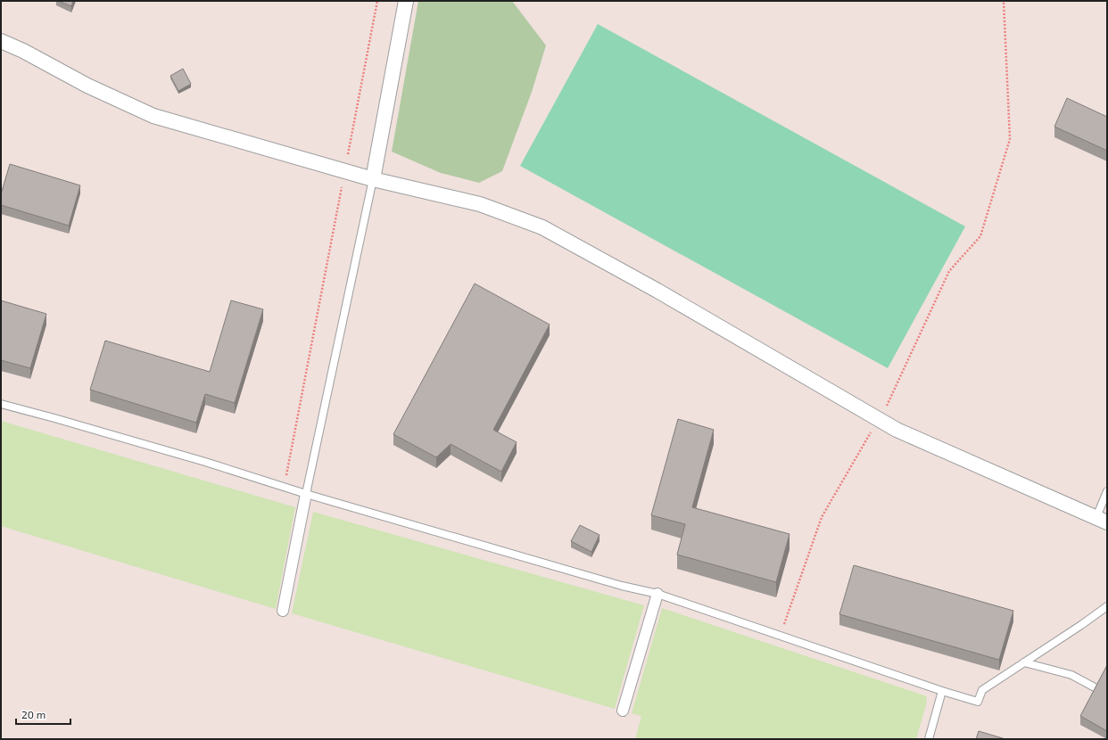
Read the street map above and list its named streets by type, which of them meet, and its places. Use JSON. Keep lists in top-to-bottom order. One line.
{"scale_bar":"20 m"}
